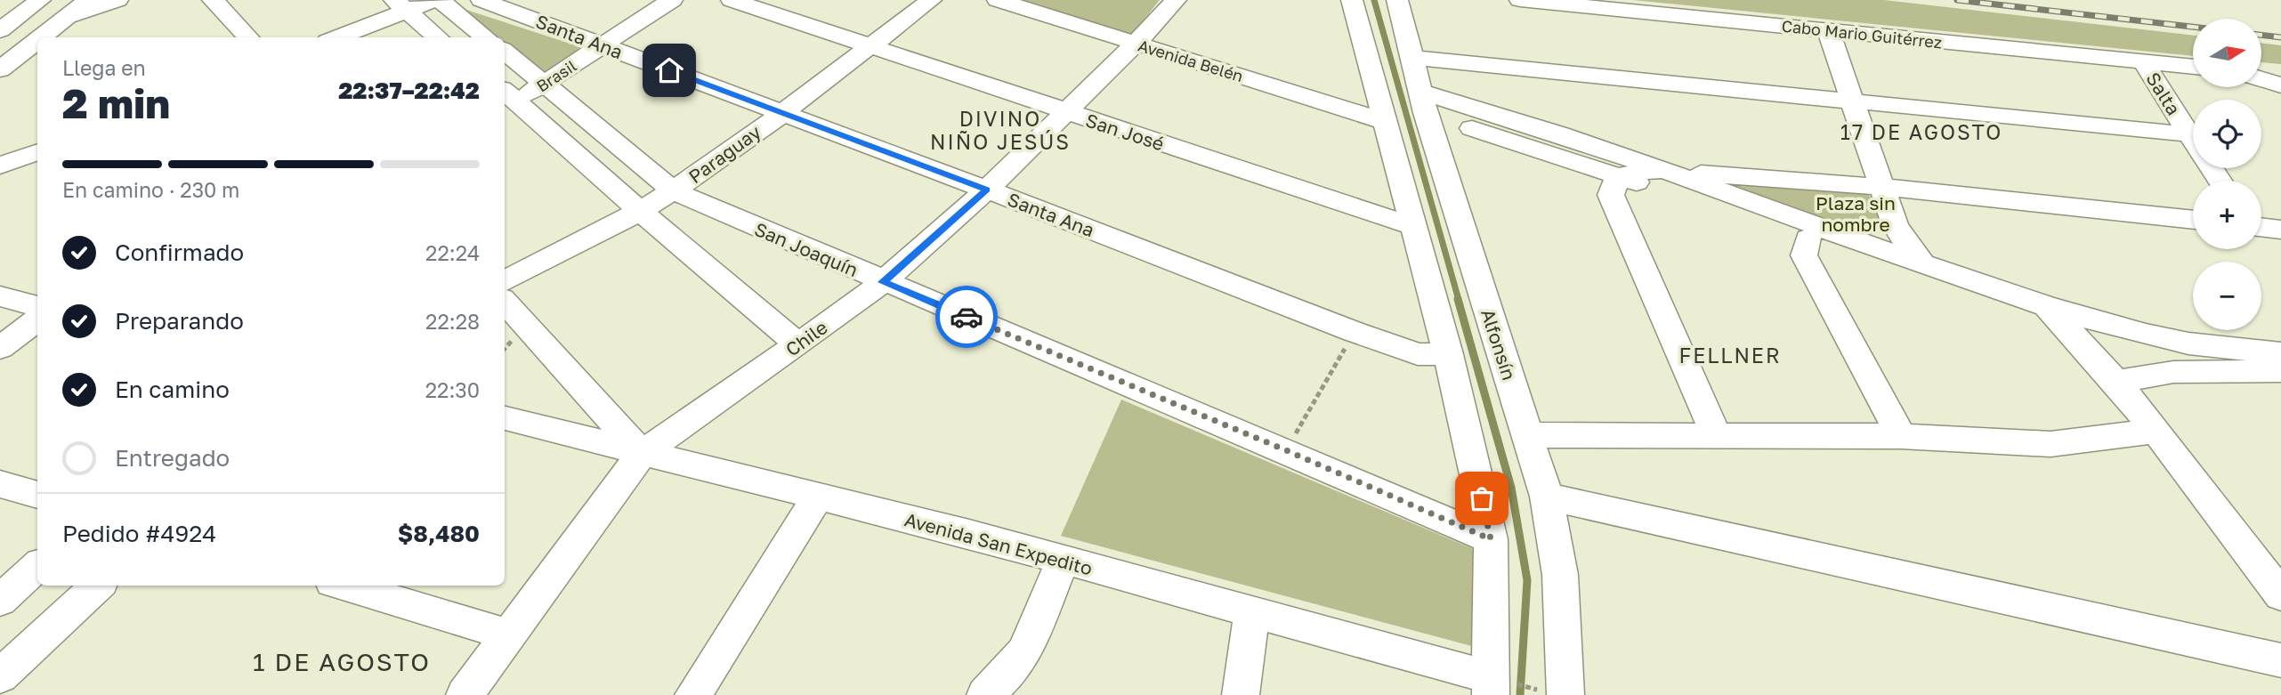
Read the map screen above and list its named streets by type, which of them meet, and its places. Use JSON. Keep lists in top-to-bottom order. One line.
{"streets":{"street":["Cabo Mario Guitérrez","Santa Ana","Avenida Belén","Brasil","Salta","San José","Paraguay","San Joaquín","Chile","Alfonsín","Avenida San Expedito"]},"crossings":[["Cabo Mario Guitérrez","Salta"],["Santa Ana","Brasil"],["Santa Ana","Paraguay"],["Santa Ana","Chile"],["Avenida Belén","Chile"],["Brasil","San Joaquín"],["San José","Paraguay"],["San José","Chile"],["Paraguay","San Joaquín"],["San Joaquín","Chile"],["Chile","Avenida San Expedito"]],"districts":["DIVINO NIÑO JESÚS","17 DE AGOSTO","FELLNER","1 DE AGOSTO"],"parks":["Plaza sin nombre"],"north":"right","page":{"map_buttons":["+","−"],"heading":["2 min","Llega en","22:37–22:42"],"panel":["Pedido #4924","$8,480"],"bar":"En camino · 230 m","list":[["Confirmado","22:24"],["Preparando","22:28"],["En camino","22:30"],"Entregado"]}}
